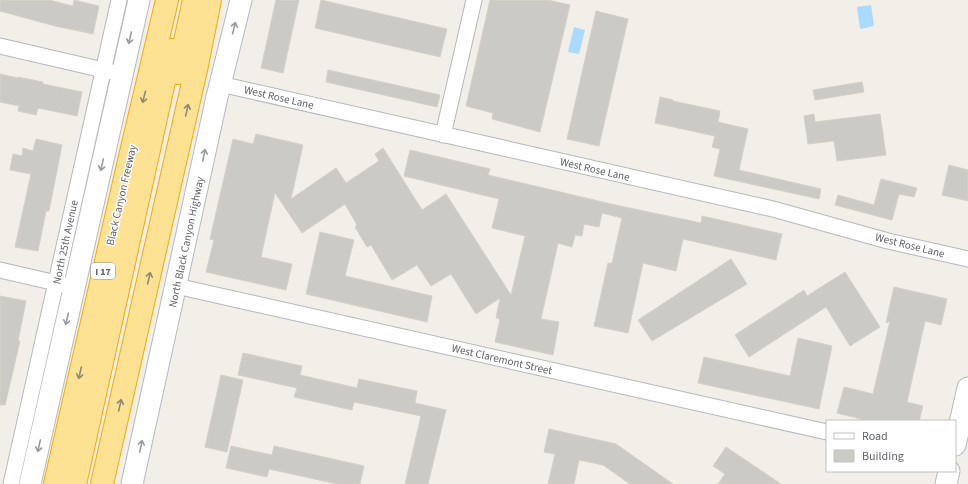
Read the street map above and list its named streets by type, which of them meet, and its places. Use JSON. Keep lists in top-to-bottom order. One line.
{"streets":{"highway":["Black Canyon Freeway","I 17"],"main road":["North Black Canyon Highway"],"street":["West Rose Lane","North 25th Avenue","West Claremont Street"]},"crossings":[["West Rose Lane","North Black Canyon Highway"],["North Black Canyon Highway","West Claremont Street"]],"legend":["Road","Building"]}
